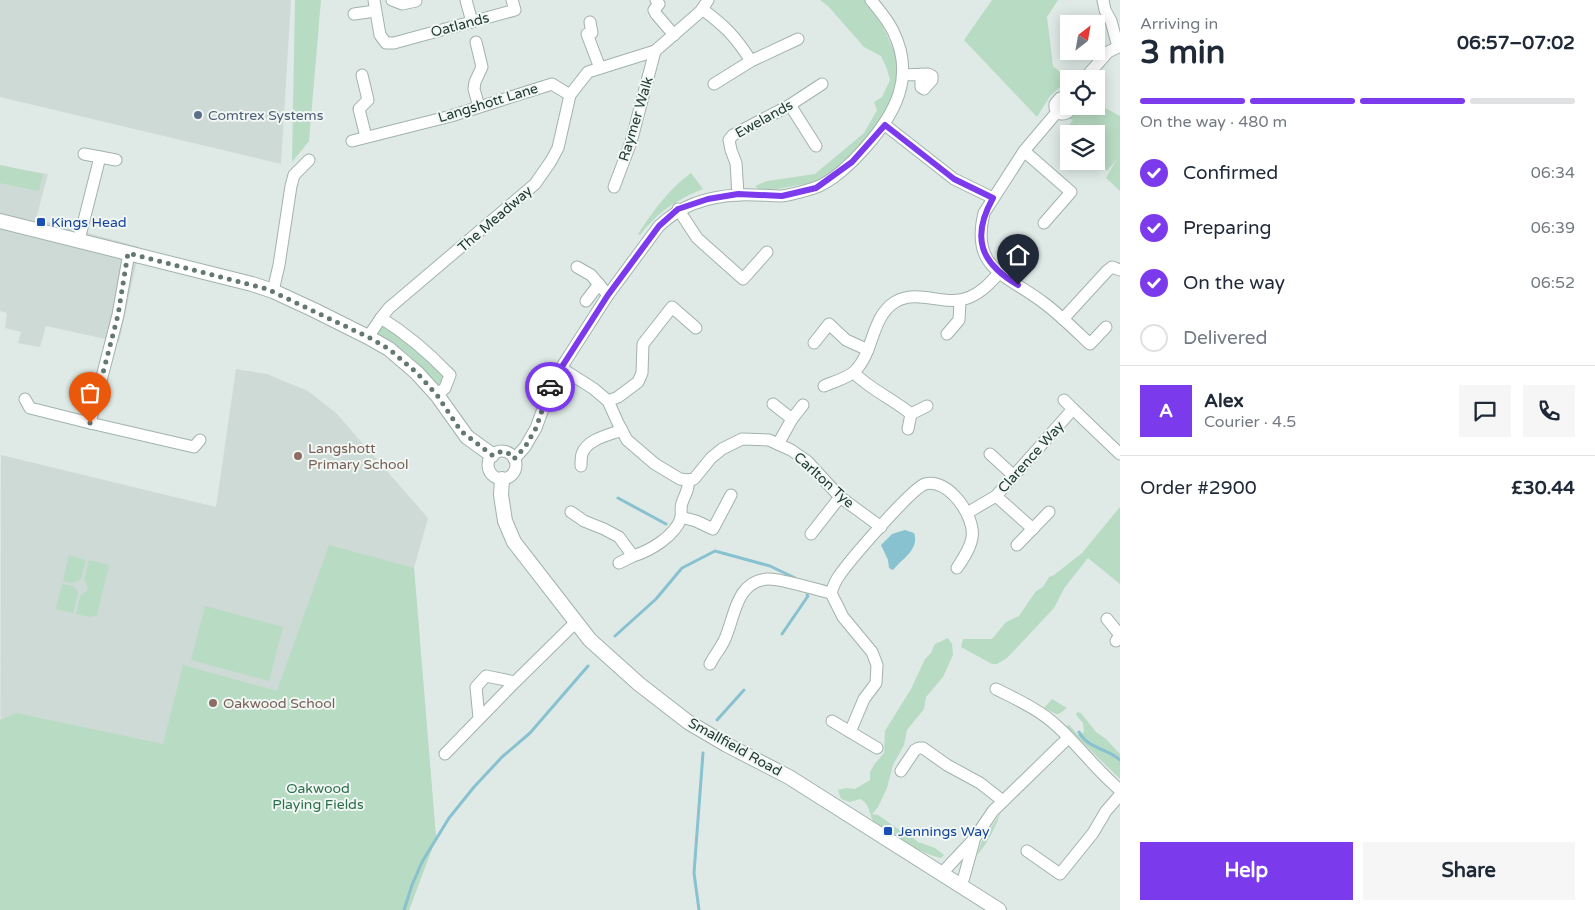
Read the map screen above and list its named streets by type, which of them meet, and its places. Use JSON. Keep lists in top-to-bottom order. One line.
{"streets":{"street":["Oatlands","Langshott Lane","Raymer Walk","Ewelands","The Meadway","Clarence Way","Carlton Tye","Smallfield Road"]},"crossings":[["Langshott Lane","The Meadway"]],"parks":["Oakwood Playing Fields"],"places":{"other":["Comtrex Systems","Langshott Primary School","Oakwood School"],"transit":["Kings Head","Jennings Way"]},"north":"top right","page":{"heading":["3 min","Arriving in","06:57–07:02"],"panel":["Alex","Courier · 4.5","Order #2900","£30.44"],"bar":"On the way · 480 m","list":[["Confirmed","06:34"],["Preparing","06:39"],["On the way","06:52"],"Delivered"],"round":"A","buttons":["Help","Share"]}}
